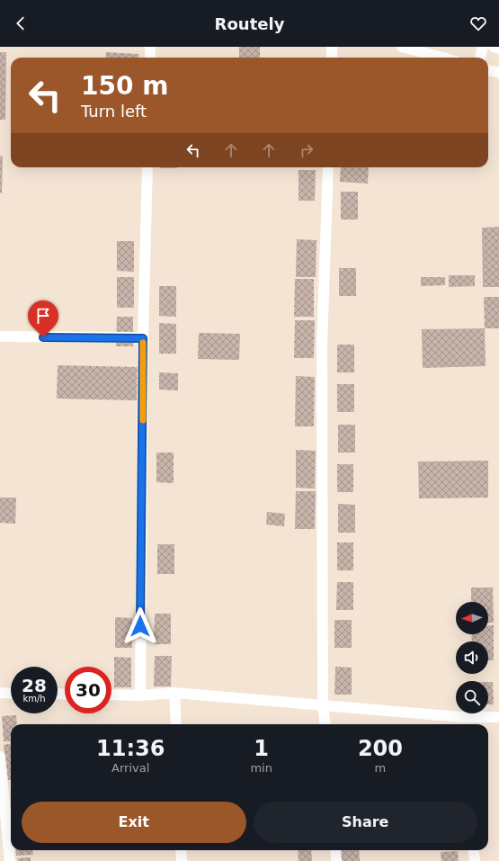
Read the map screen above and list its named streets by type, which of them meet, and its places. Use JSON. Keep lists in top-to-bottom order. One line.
{"north":"left","page":{"header":"Routely","turn":["150 m","Turn left"],"speed":"28 km/h","limit":"30","eta":["11:36","Arrival","1","min","200","m"],"buttons":["Exit","Share"]}}
